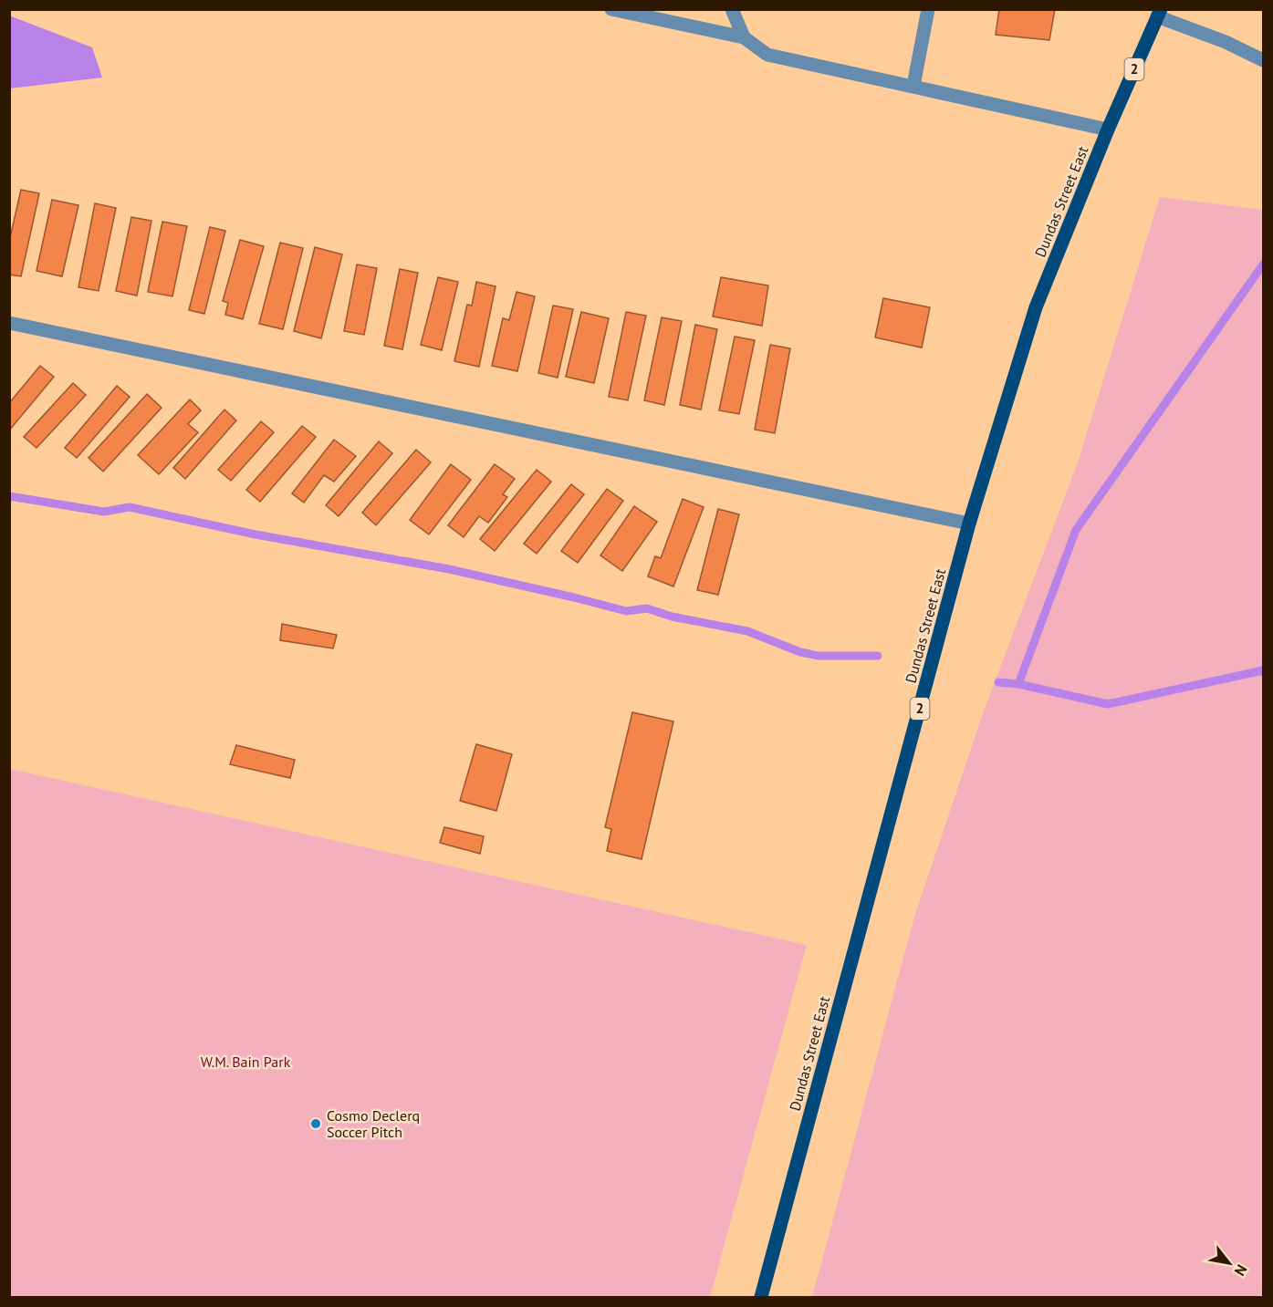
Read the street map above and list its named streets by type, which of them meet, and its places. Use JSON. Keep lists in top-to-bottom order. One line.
{"streets":{"main road":["2","Dundas Street East"]},"parks":["W.M. Bain Park"],"places":["Cosmo Declerq Soccer Pitch"],"north":"bottom right"}
